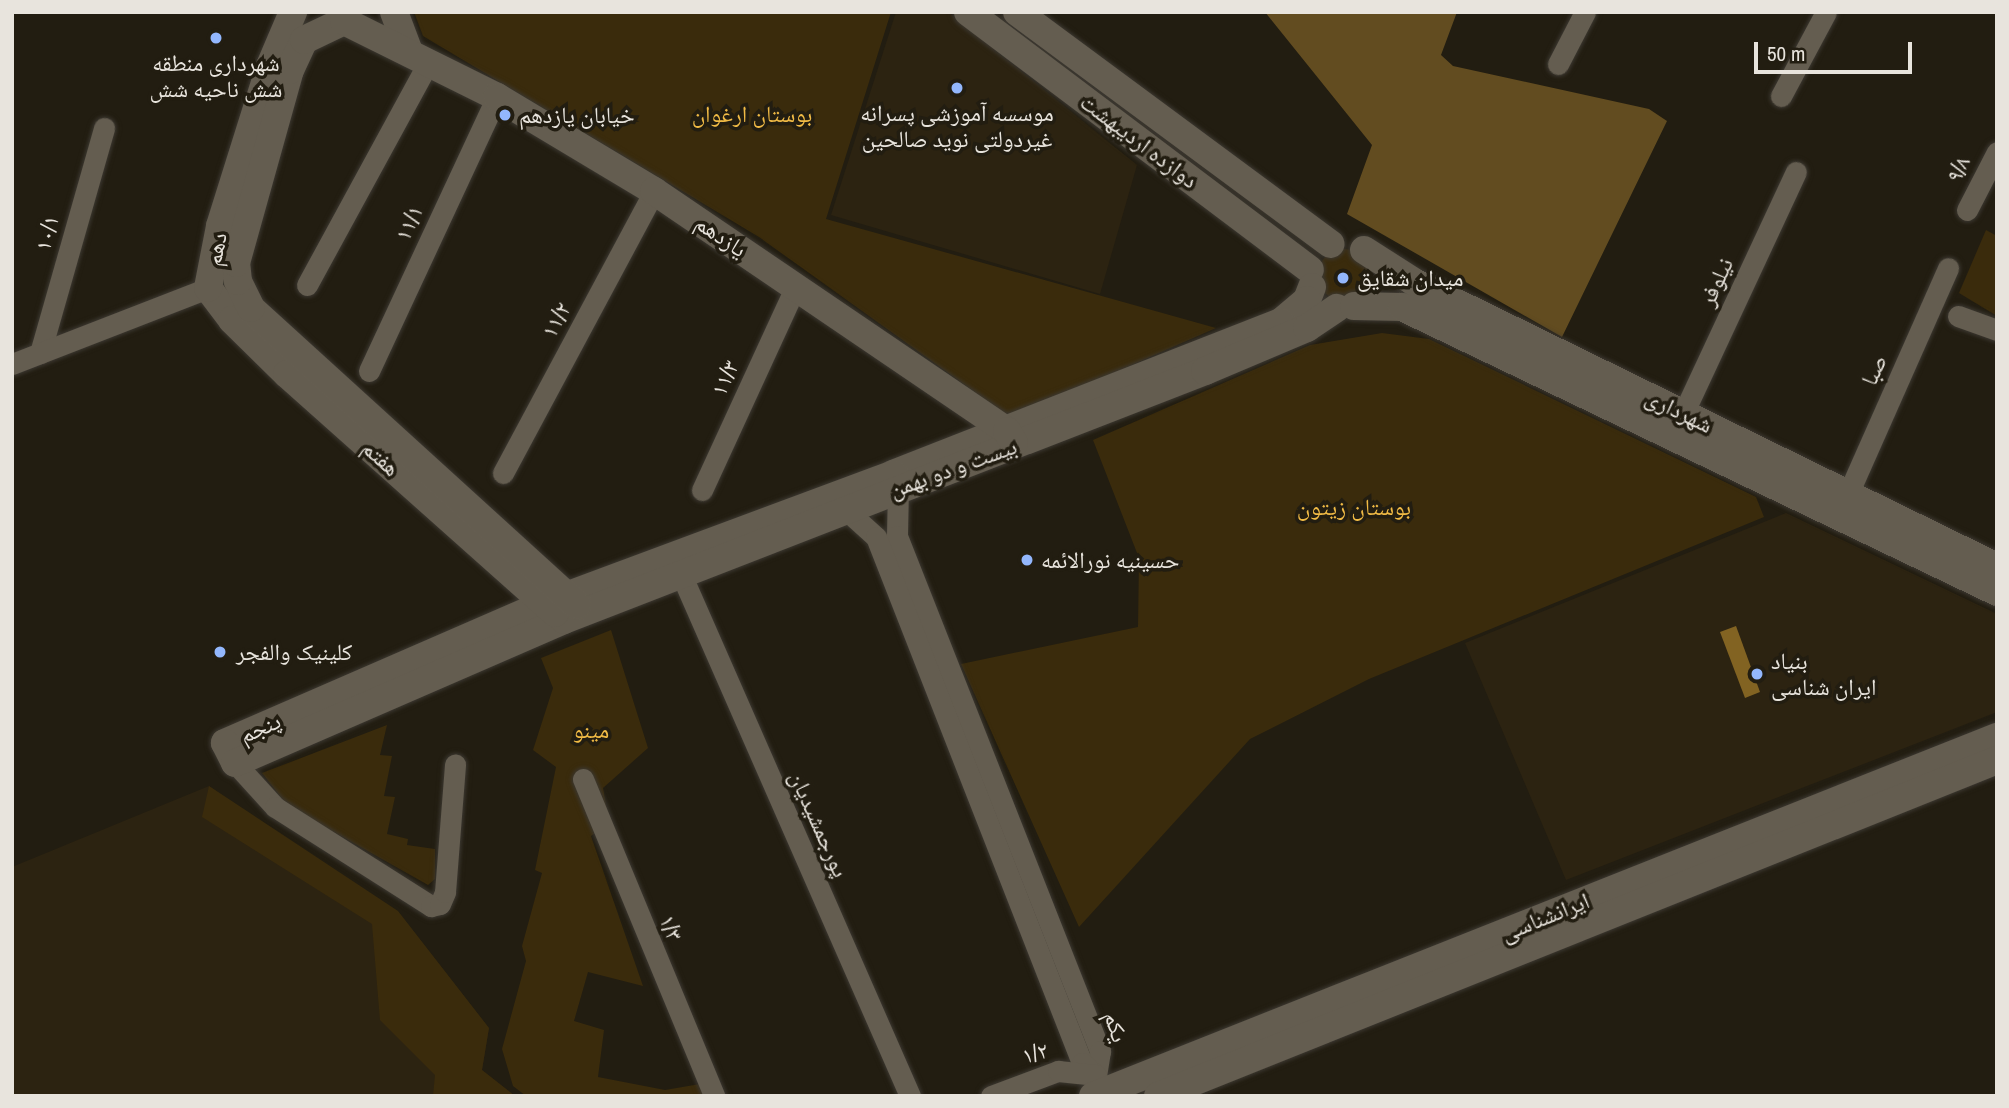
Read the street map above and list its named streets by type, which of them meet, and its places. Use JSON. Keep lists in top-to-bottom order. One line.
{"streets":{"street":["دوازده اردیبهشت","۹/۸","۱۱/۱","۱۰/۱","یازدهم","دهم","نیلوفر","۱۱/۲","صبا","۱۱/۳","شهرداری","هفتم","بیست و دو بهمن","پنجم","پورجمشیدیان","ایرانشناسی","۱/۳","یکم","۱/۲"]},"crossings":[["دوازده اردیبهشت","شهرداری"],["دوازده اردیبهشت","بیست و دو بهمن"],["۱۱/۱","یازدهم"],["۱۰/۱","دهم"],["یازدهم","دهم"],["یازدهم","۱۱/۲"],["یازدهم","۱۱/۳"],["یازدهم","بیست و دو بهمن"],["دهم","هفتم"],["نیلوفر","شهرداری"],["صبا","شهرداری"],["شهرداری","بیست و دو بهمن"],["هفتم","بیست و دو بهمن"],["هفتم","پنجم"],["بیست و دو بهمن","پنجم"],["بیست و دو بهمن","پورجمشیدیان"],["بیست و دو بهمن","یکم"],["ایرانشناسی","یکم"],["ایرانشناسی","۱/۲"],["یکم","۱/۲"]],"parks":["بوستان ارغوان","بوستان زیتون","مینو"],"places":["شهرداری منطقه شش ناحیه شش","موسسه آموزشی پسرانه غیردولتی نوید صالحین","خیابان یازدهم","میدان شقایق","حسینیه نورالائمه","کلینیک والفجر","بنیاد ایران شناسی"],"scale_bar":"50 m"}
